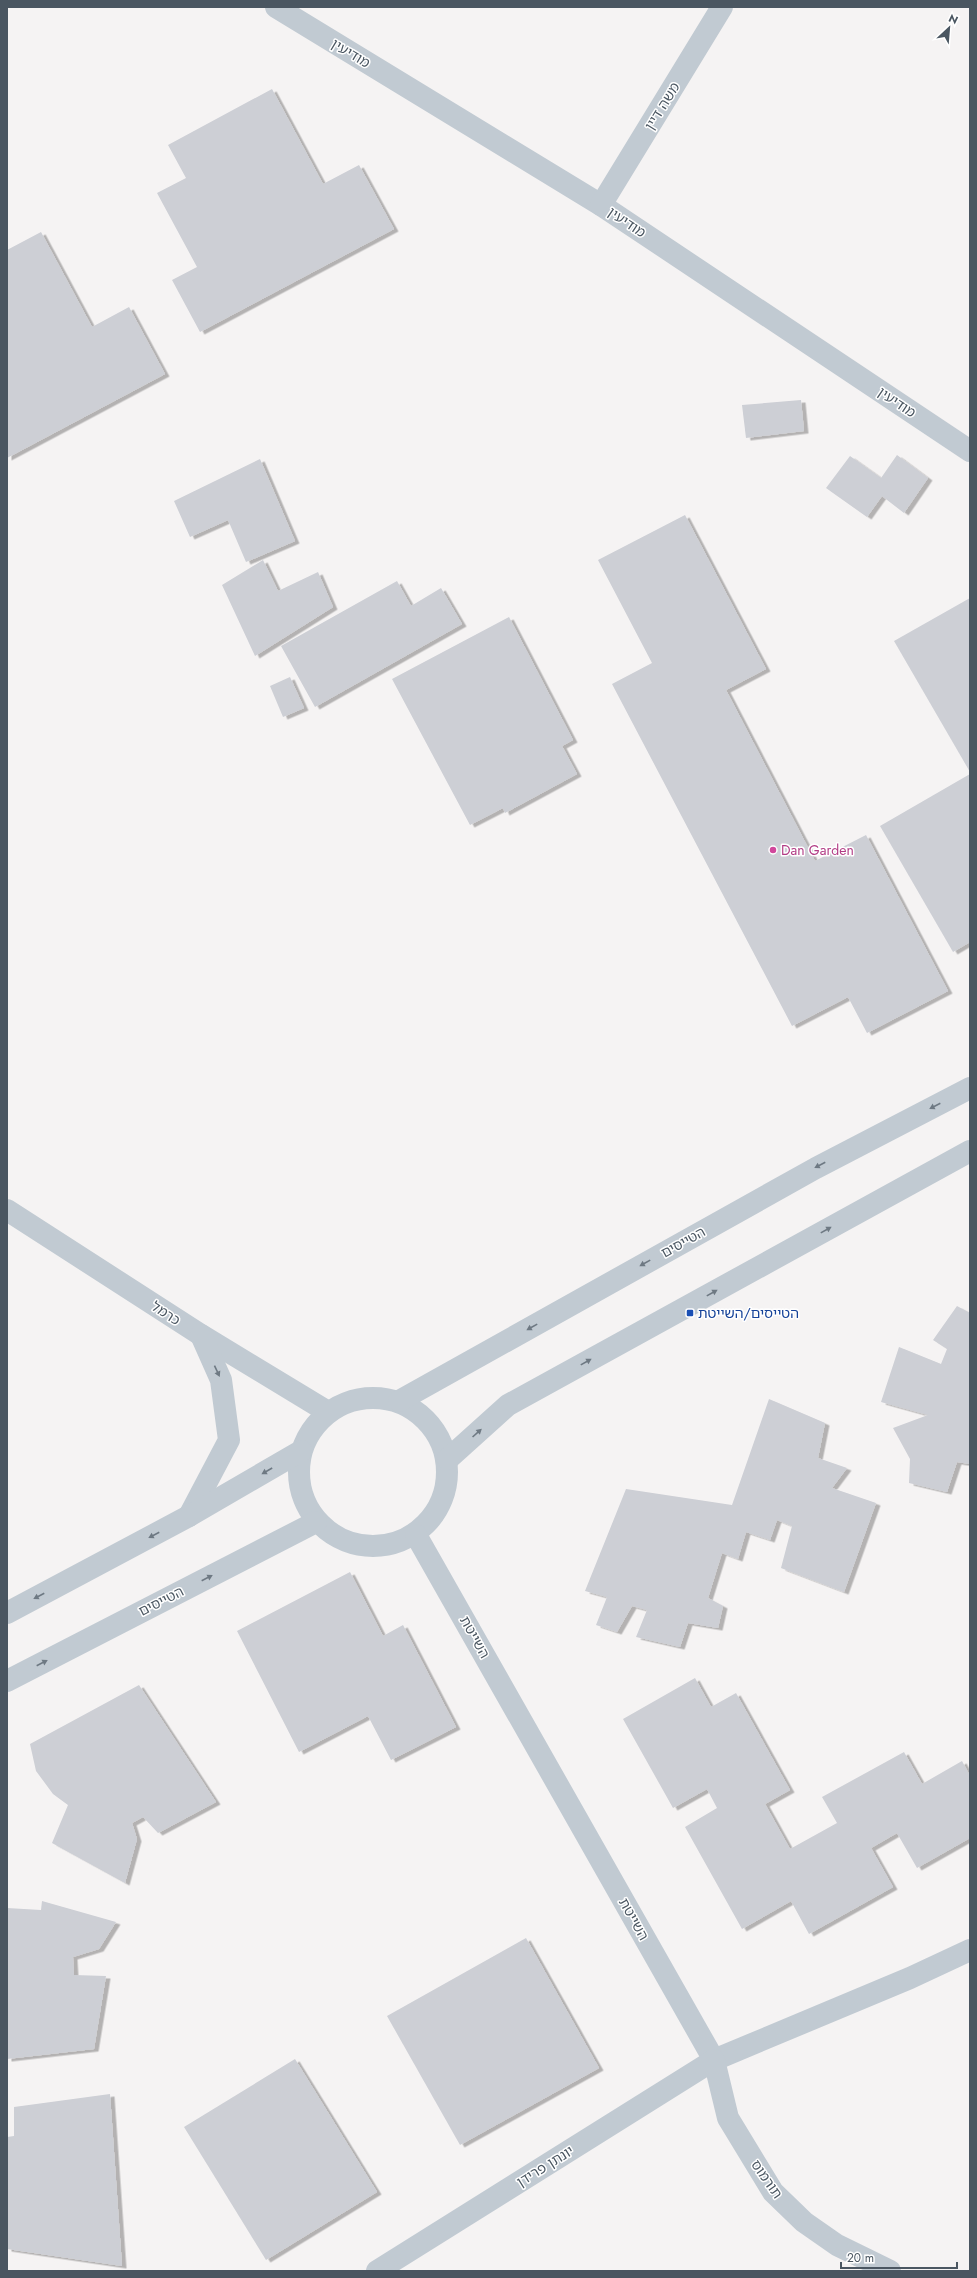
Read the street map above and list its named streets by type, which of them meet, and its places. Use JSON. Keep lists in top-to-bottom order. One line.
{"streets":{"street":["מודיעין","משה דיין","הטייסים","כרמל","השייטת","יונתן פרידן","תורמוס"]},"crossings":[["מודיעין","משה דיין"],["השייטת","יונתן פרידן"],["השייטת","תורמוס"],["יונתן פרידן","תורמוס"]],"places":{"other":["Dan Garden"],"transit":["הטייסים/השייטת"]},"scale_bar":"20 m","north":"top right"}
